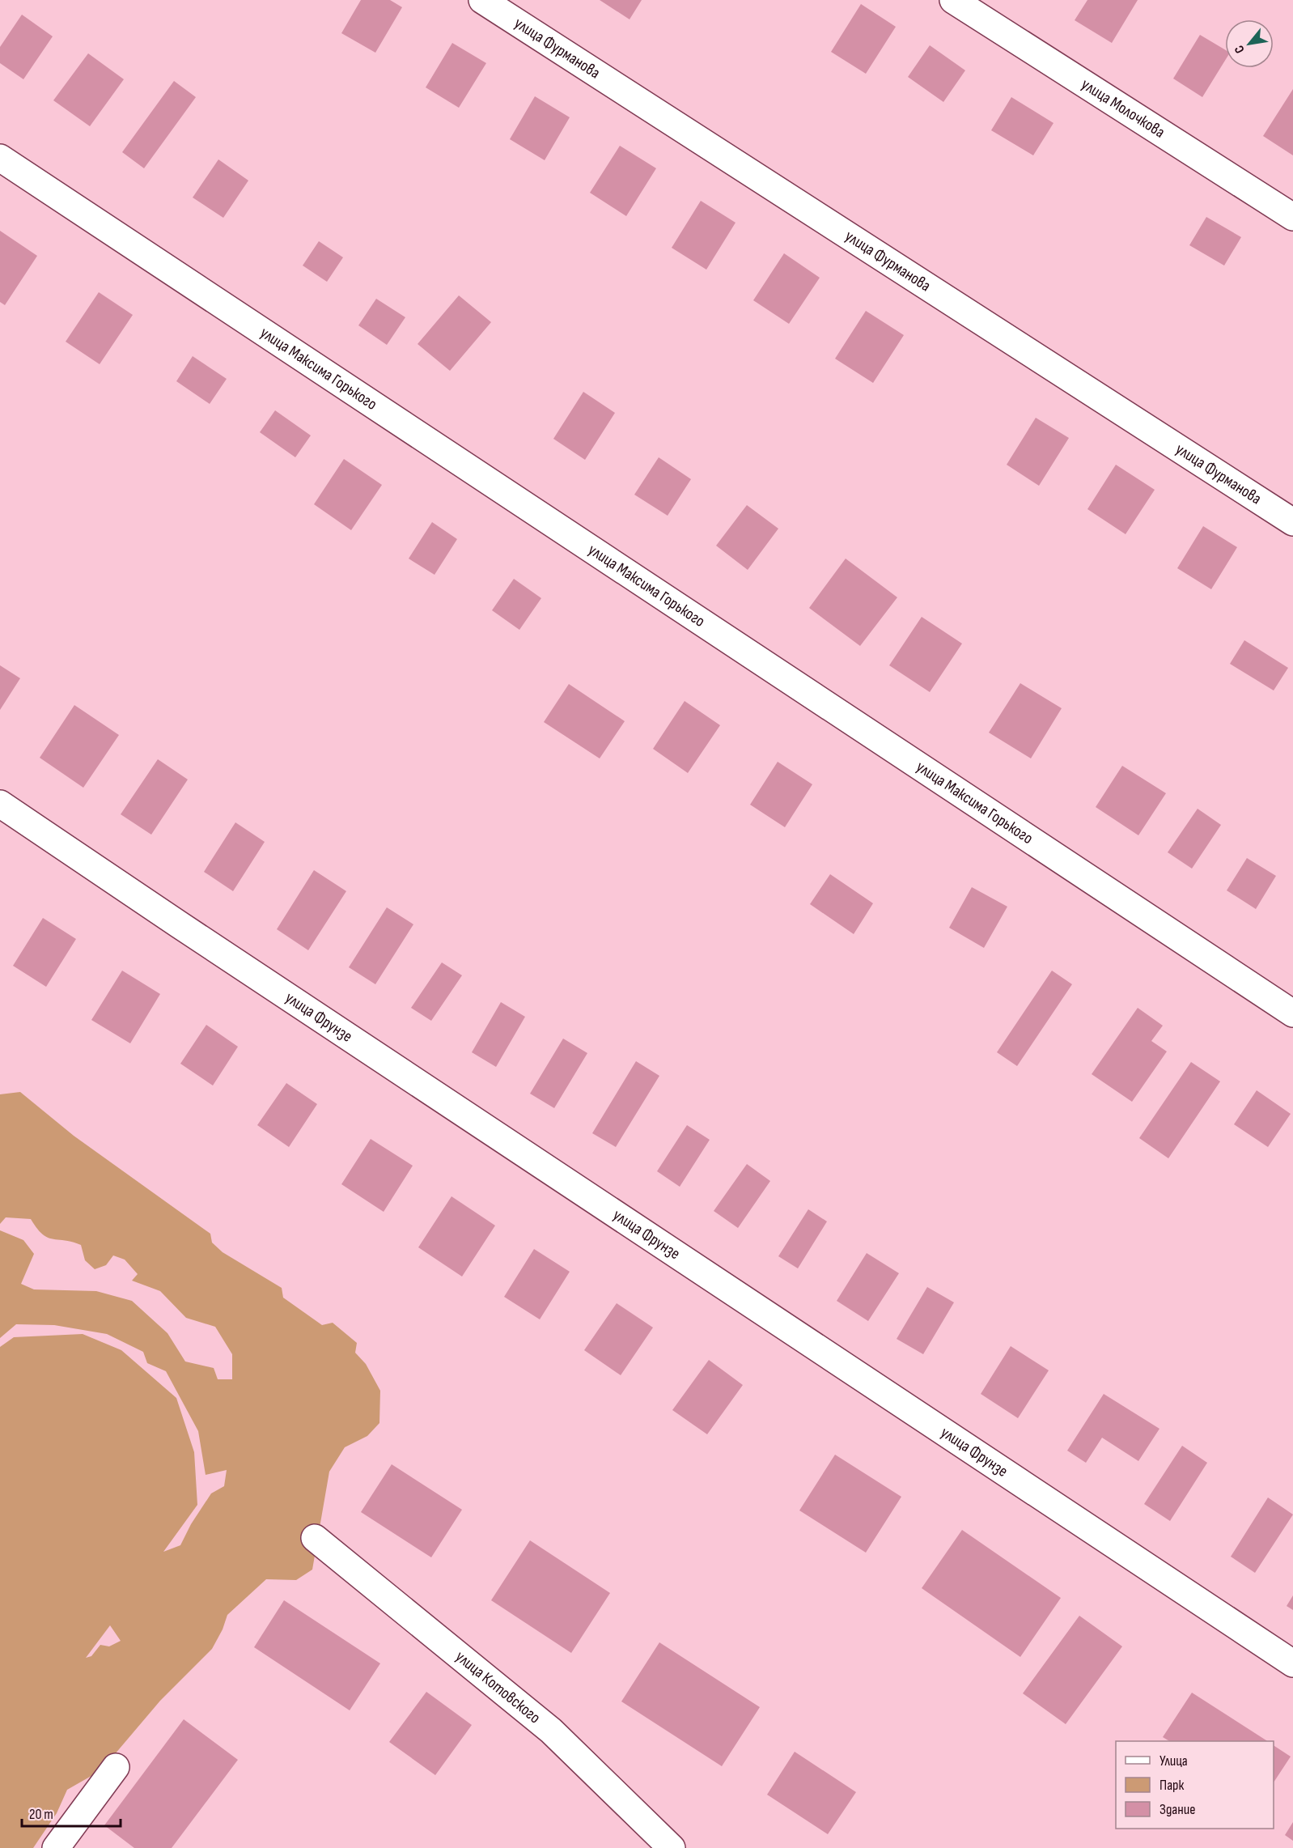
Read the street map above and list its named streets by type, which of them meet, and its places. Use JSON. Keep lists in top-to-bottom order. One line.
{"streets":{"street":["улица Фурманова","улица Молочкова","улица Максима Горького","улица Фрунзе","улица Котовского"]},"legend":["Улица","Парк","Здание"],"scale_bar":"20 m","north":"bottom left"}
